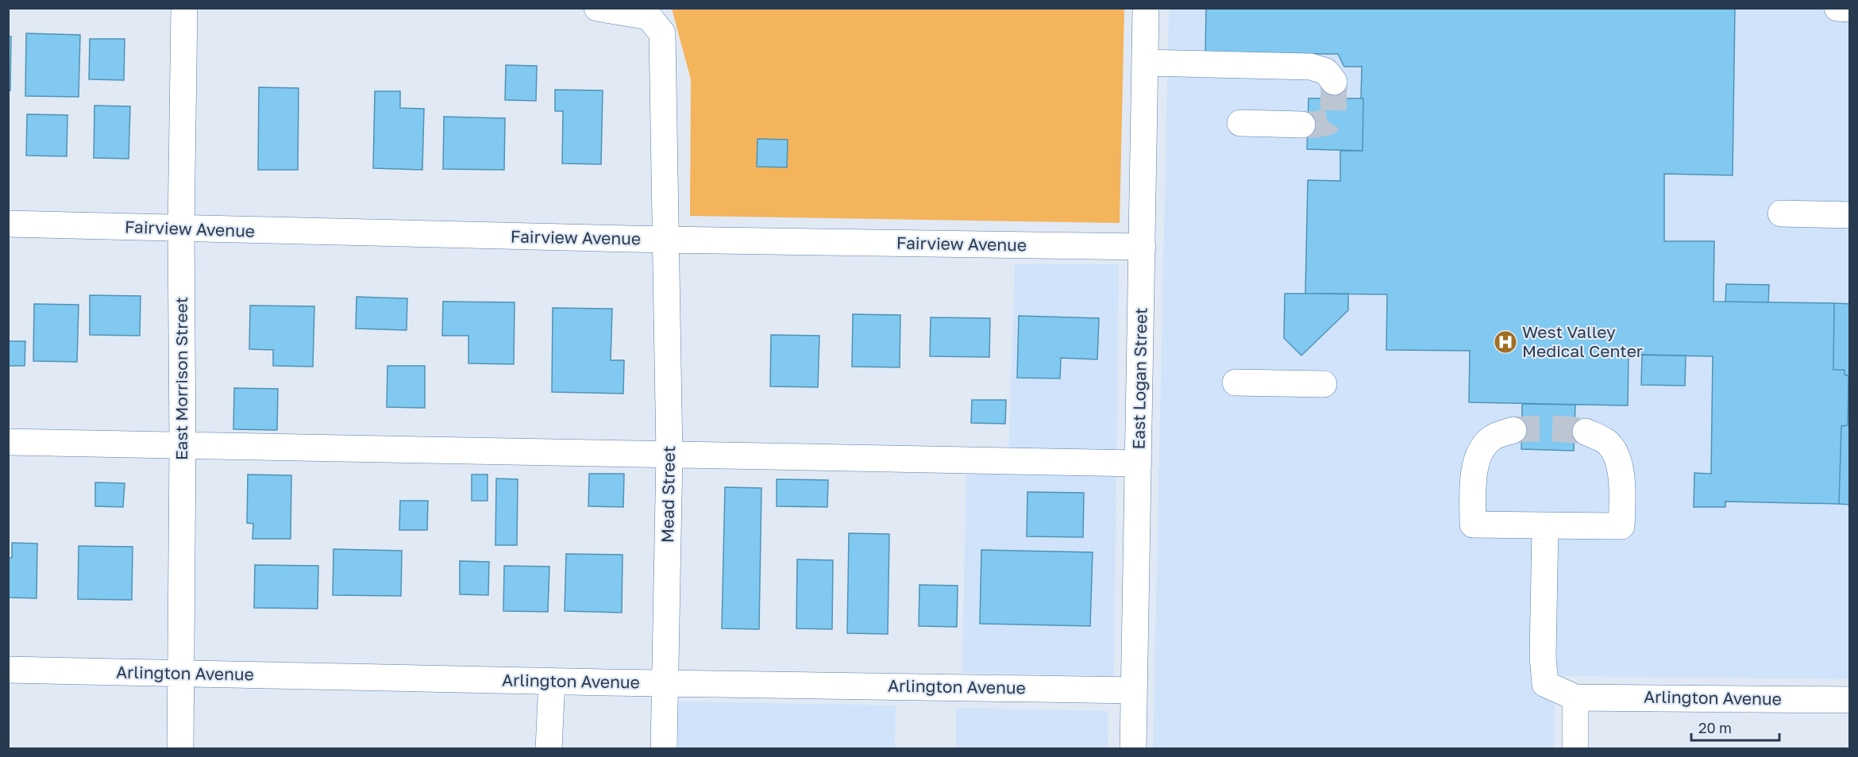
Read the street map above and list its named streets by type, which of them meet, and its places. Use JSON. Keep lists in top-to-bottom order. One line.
{"streets":{"street":["Fairview Avenue","East Morrison Street","East Logan Street","Mead Street","Arlington Avenue"]},"crossings":[["Fairview Avenue","East Morrison Street"],["Fairview Avenue","East Logan Street"],["Fairview Avenue","Mead Street"],["East Morrison Street","Arlington Avenue"],["East Logan Street","Arlington Avenue"],["Mead Street","Arlington Avenue"]],"places":{"hospital":["West Valley Medical Center"]},"scale_bar":"20 m"}
